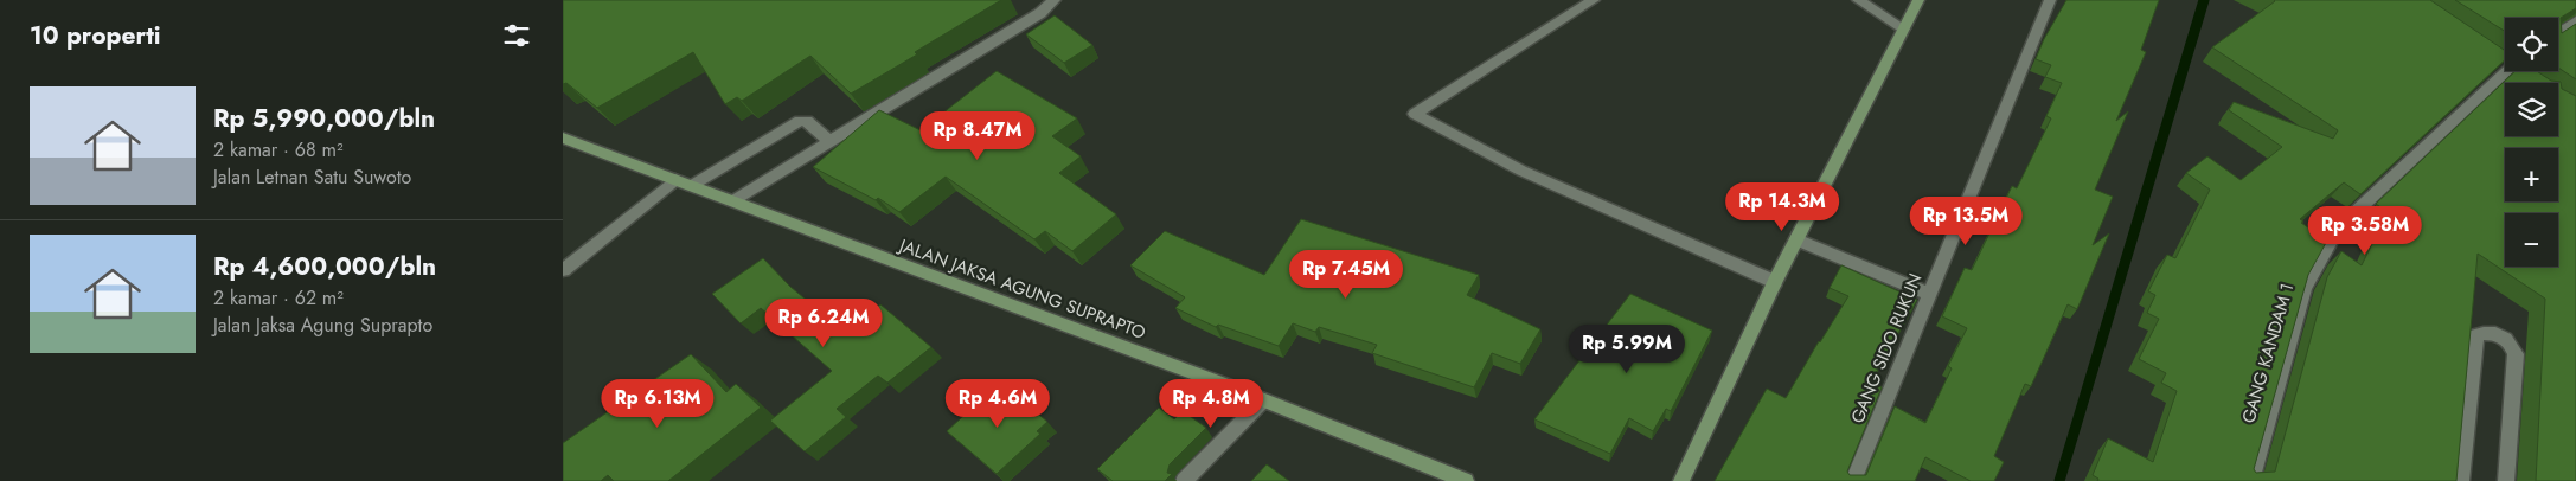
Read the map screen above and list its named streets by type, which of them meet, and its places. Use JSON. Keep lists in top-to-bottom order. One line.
{"streets":{"main road":["JALAN JAKSA AGUNG SUPRAPTO"],"street":["GANG SIDO RUKUN","GANG KANDAM 1"]},"page":{"heading":"10 properti","map_buttons":["+","−"],"list":[{"name":"Rp 5,990,000/bln","note":"2 kamar · 68 m² · Jalan Letnan Satu Suwoto"},{"name":"Rp 4,600,000/bln","note":"2 kamar · 62 m² · Jalan Jaksa Agung Suprapto"}],"price":["Rp 8.47M","Rp 14.3M","Rp 13.5M","Rp 3.58M","Rp 7.45M","Rp 6.24M","Rp 5.99M","Rp 6.13M","Rp 4.6M","Rp 4.8M"]}}
